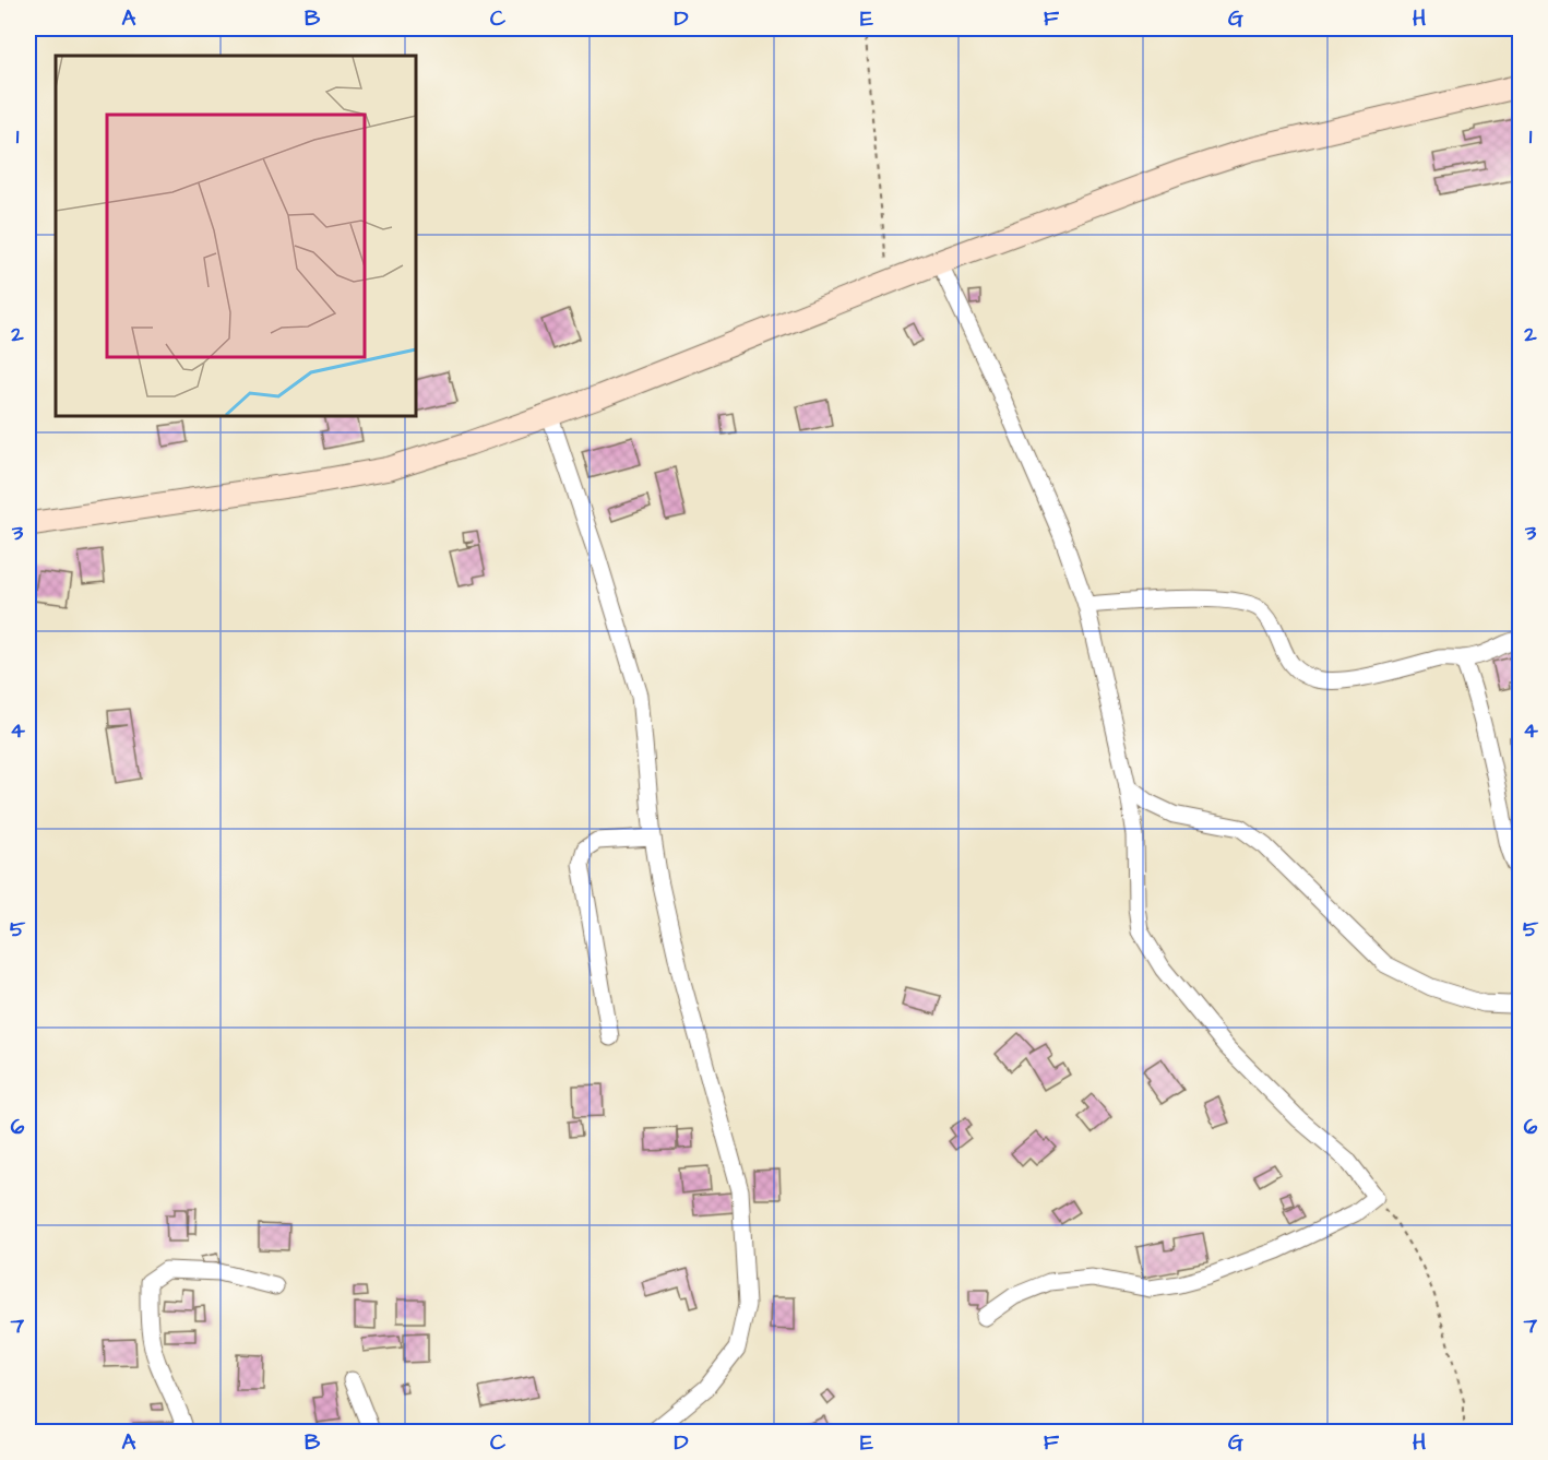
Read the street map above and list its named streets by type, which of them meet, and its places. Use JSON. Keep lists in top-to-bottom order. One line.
{"grid":{"columns":["A","B","C","D","E","F","G","H"],"rows":["1","2","3","4","5","6","7"]}}
